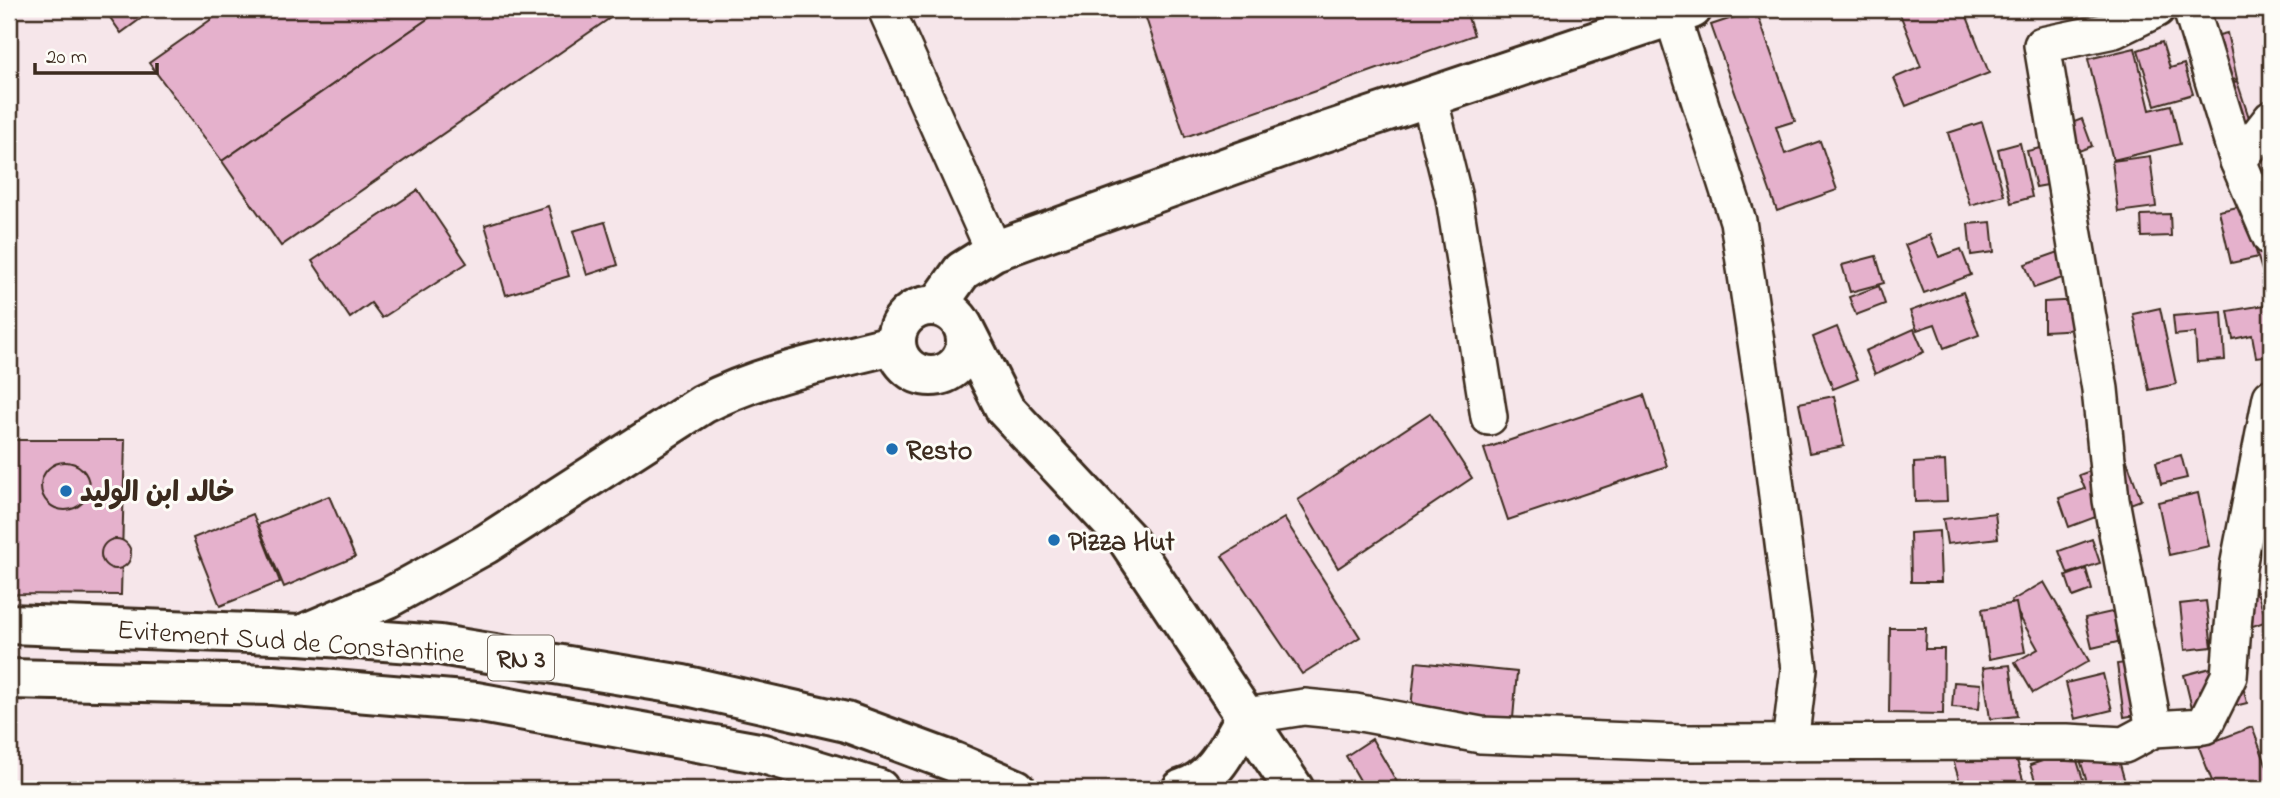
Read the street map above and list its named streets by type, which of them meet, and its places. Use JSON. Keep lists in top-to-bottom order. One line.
{"streets":{"main road":["Evitement Sud de Constantine","RN 3"]},"places":["Resto","خالد ابن الوليد","Pizza Hut"],"scale_bar":"20 m"}
